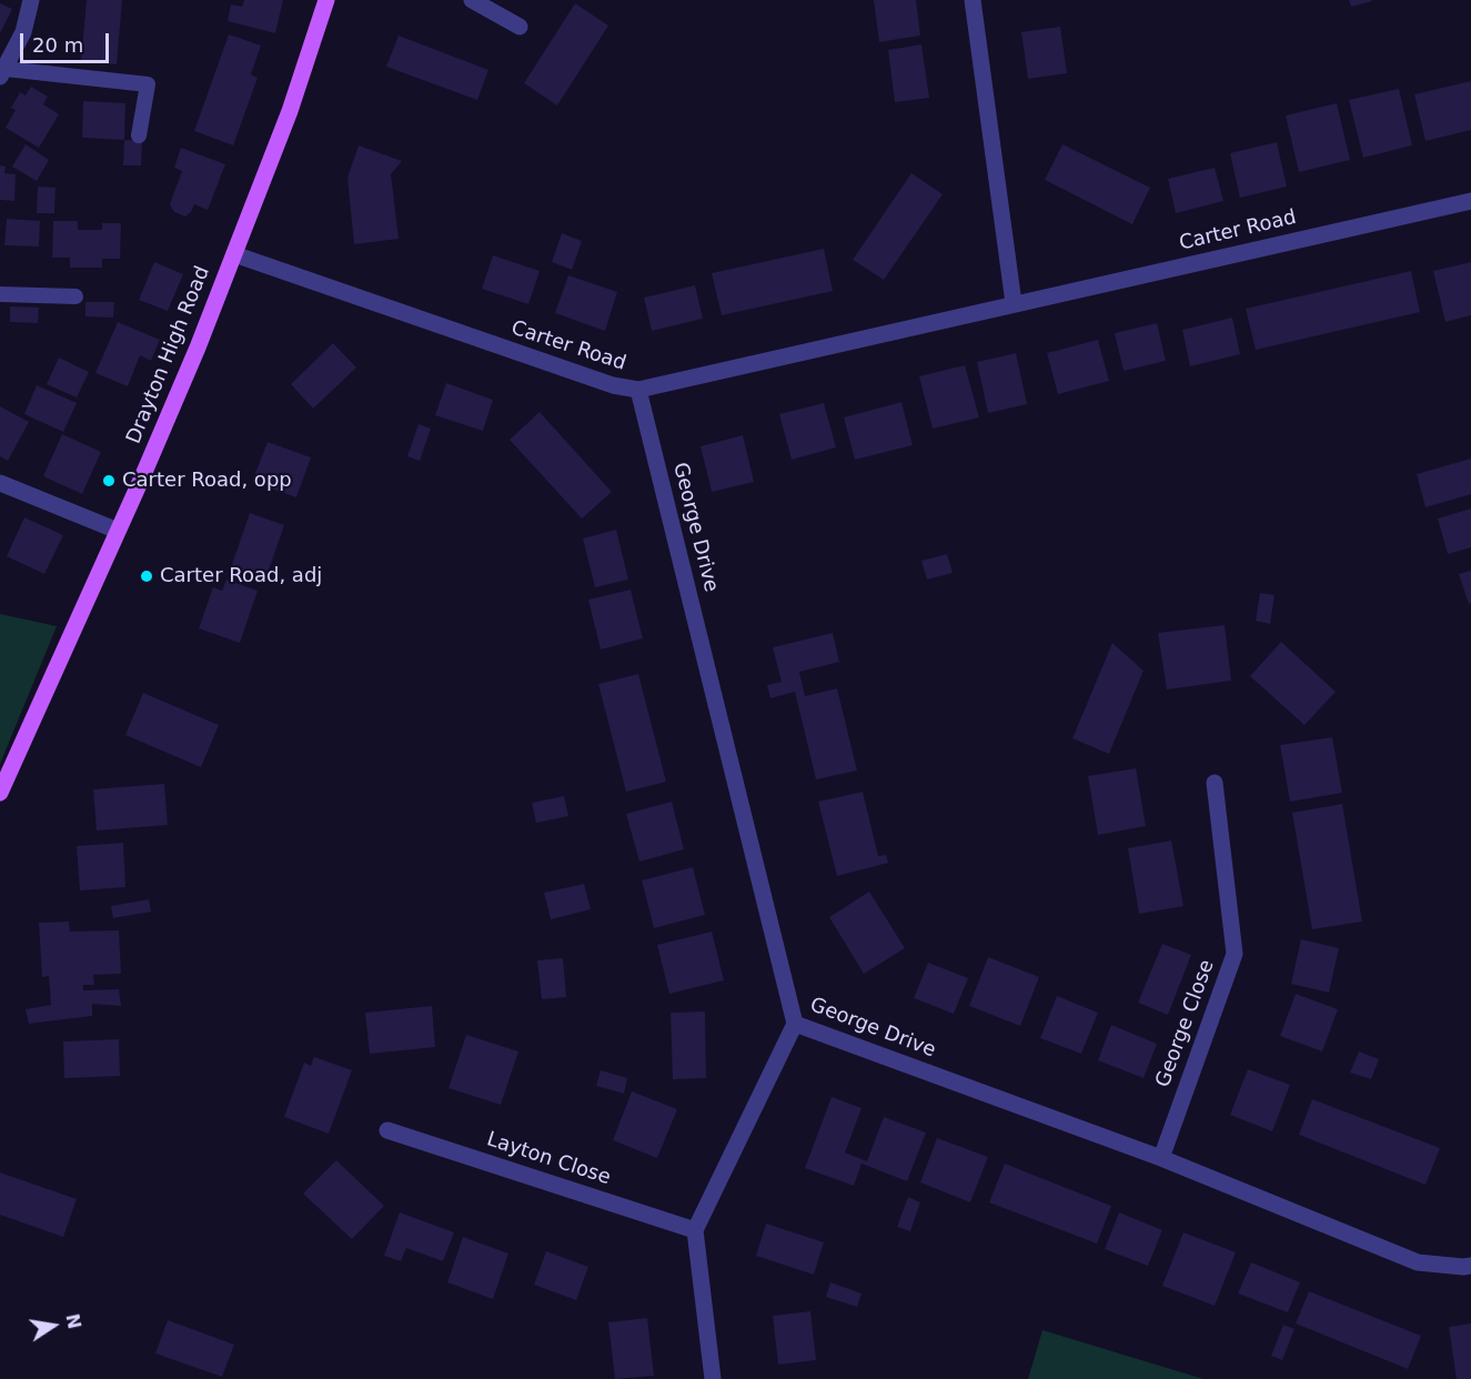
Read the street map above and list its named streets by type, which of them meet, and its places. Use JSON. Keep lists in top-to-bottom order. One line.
{"streets":{"main road":["Drayton High Road"],"street":["Carter Road","George Drive","George Close","Layton Close"]},"crossings":[["Carter Road","Drayton High Road"],["Carter Road","George Drive"],["George Drive","George Close"]],"places":["Carter Road, opp","Carter Road, adj"],"scale_bar":"20 m","north":"right"}
